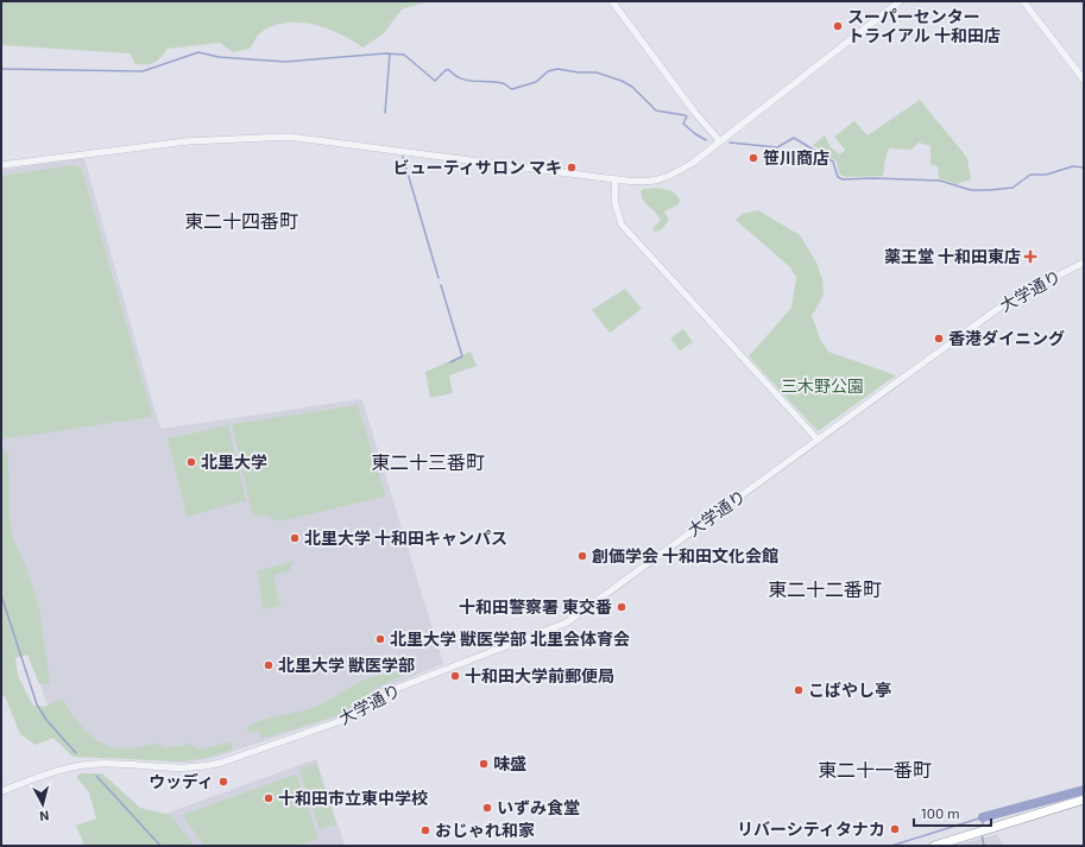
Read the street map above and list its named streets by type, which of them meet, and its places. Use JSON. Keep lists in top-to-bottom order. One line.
{"streets":{"street":["大学通り"]},"districts":["東二十四番町","東二十三番町","東二十二番町","東二十一番町"],"parks":["三木野公園"],"places":{"other":["スーパーセンター トライアル 十和田店","笹川商店","ビューティサロン マキ","香港ダイニング","北里大学","北里大学 十和田キャンパス","創価学会 十和田文化会館","十和田警察署 東交番","北里大学 獣医学部 北里会体育会","北里大学 獣医学部","十和田大学前郵便局","こばやし亭","味盛","ウッディ","十和田市立東中学校","いずみ食堂","リバーシティタナカ","おじゃれ和家"],"health":["薬王堂 十和田東店"]},"scale_bar":"100 m","north":"bottom"}
